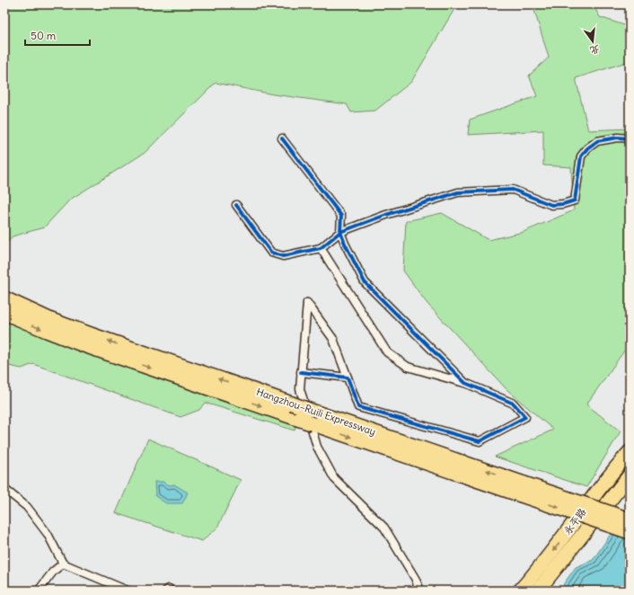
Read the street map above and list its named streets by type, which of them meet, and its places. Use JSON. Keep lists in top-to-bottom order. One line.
{"streets":{"highway":["Hangzhou–Ruili Expressway","永平路"]},"scale_bar":"50 m","north":"bottom"}
